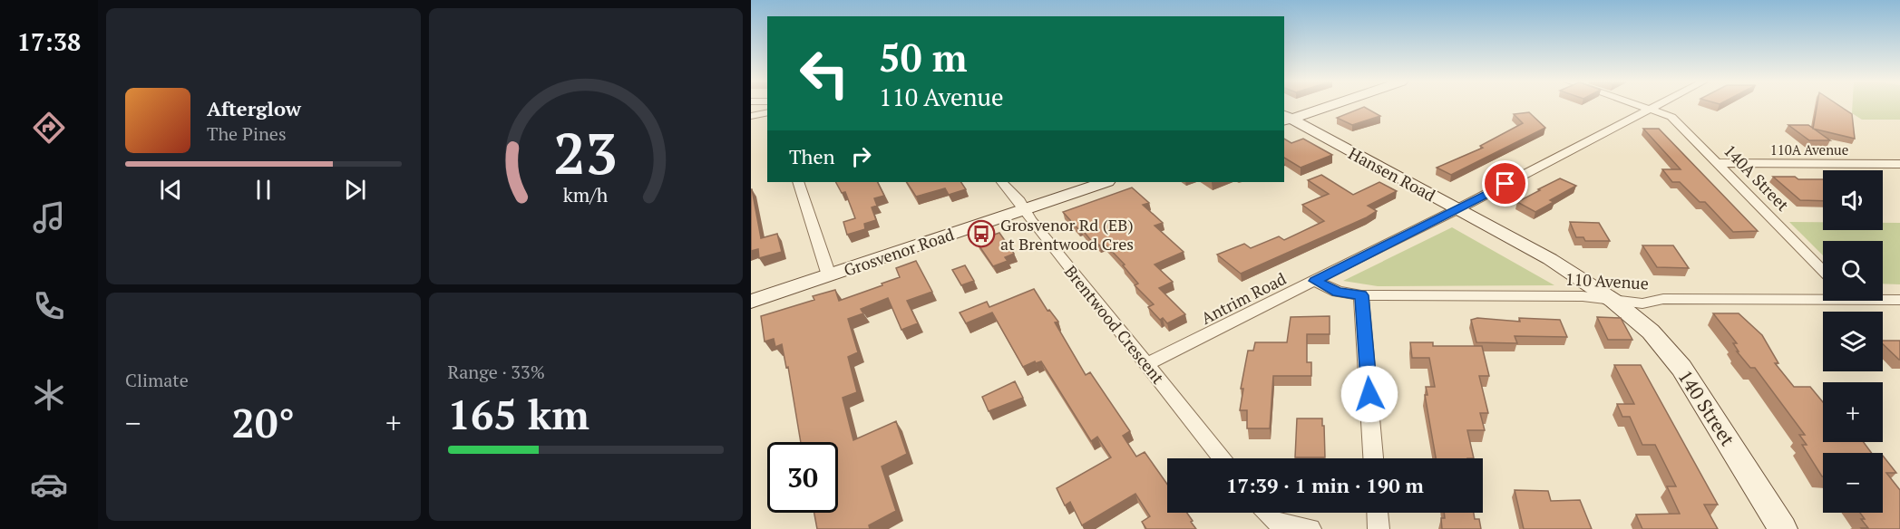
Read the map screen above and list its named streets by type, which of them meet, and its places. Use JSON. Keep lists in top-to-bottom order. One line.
{"streets":{"main road":["Hansen Road","Grosvenor Road","140 Street"],"street":["110A Avenue","140A Street","110 Avenue","Antrim Road","Brentwood Crescent"]},"crossings":[["110A Avenue","140A Street"],["Hansen Road","110 Avenue"],["Hansen Road","Antrim Road"],["Hansen Road","140 Street"],["140A Street","Antrim Road"],["Grosvenor Road","Brentwood Crescent"],["110 Avenue","Antrim Road"],["110 Avenue","140 Street"],["Antrim Road","Brentwood Crescent"]],"places":{"bus stop":["Grosvenor Rd (EB) at Brentwood Cres"]},"page":{"tabs":"17:38","turn":["50 m","110 Avenue"],"song":["Afterglow","The Pines"],"then":"Then","map_buttons":["+","−"],"tile":["Climate",["Range · 33%","165 km"]],"heat":["−","20°","+"],"limit":"30","trip":"17:39 · 1 min · 190 m","gauge":["23","km/h"]}}
